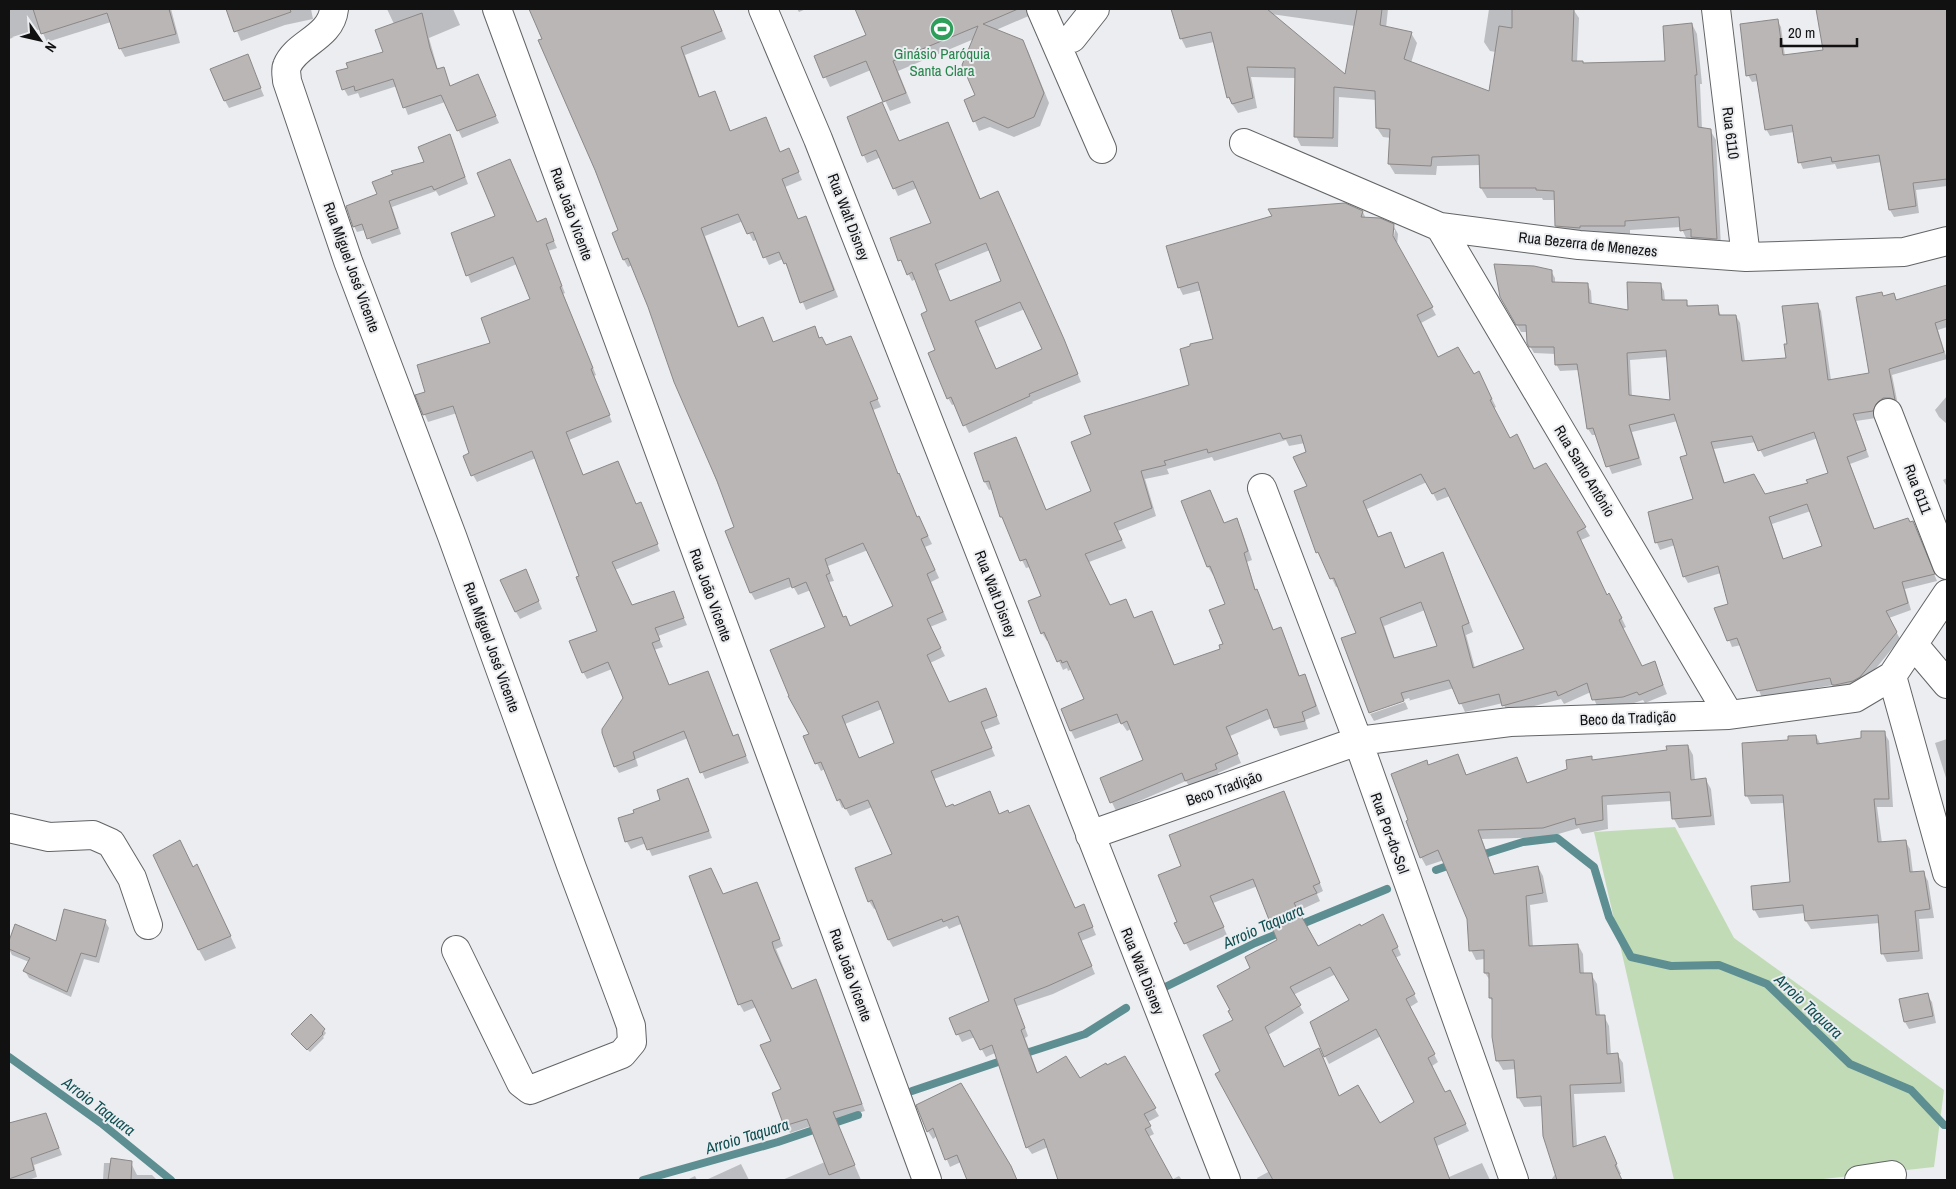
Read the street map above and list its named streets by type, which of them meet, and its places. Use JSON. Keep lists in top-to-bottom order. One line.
{"streets":{"street":["Rua 6110","Rua João Vicente","Rua Walt Disney","Rua Bezerra de Menezes","Rua Miguel José Vicente","Rua Santo Antônio","Rua 6111","Beco da Tradição","Beco Tradição","Rua Por-do-Sol"]},"crossings":[["Rua 6110","Rua Bezerra de Menezes"],["Rua Walt Disney","Beco Tradição"],["Rua Bezerra de Menezes","Rua Santo Antônio"],["Rua Santo Antônio","Beco da Tradição"],["Beco da Tradição","Beco Tradição"],["Beco da Tradição","Rua Por-do-Sol"],["Beco Tradição","Rua Por-do-Sol"]],"water":["Arroio Taquara"],"places":{"sports":["Ginásio Paróquia Santa Clara"]},"scale_bar":"20 m","north":"bottom right"}
